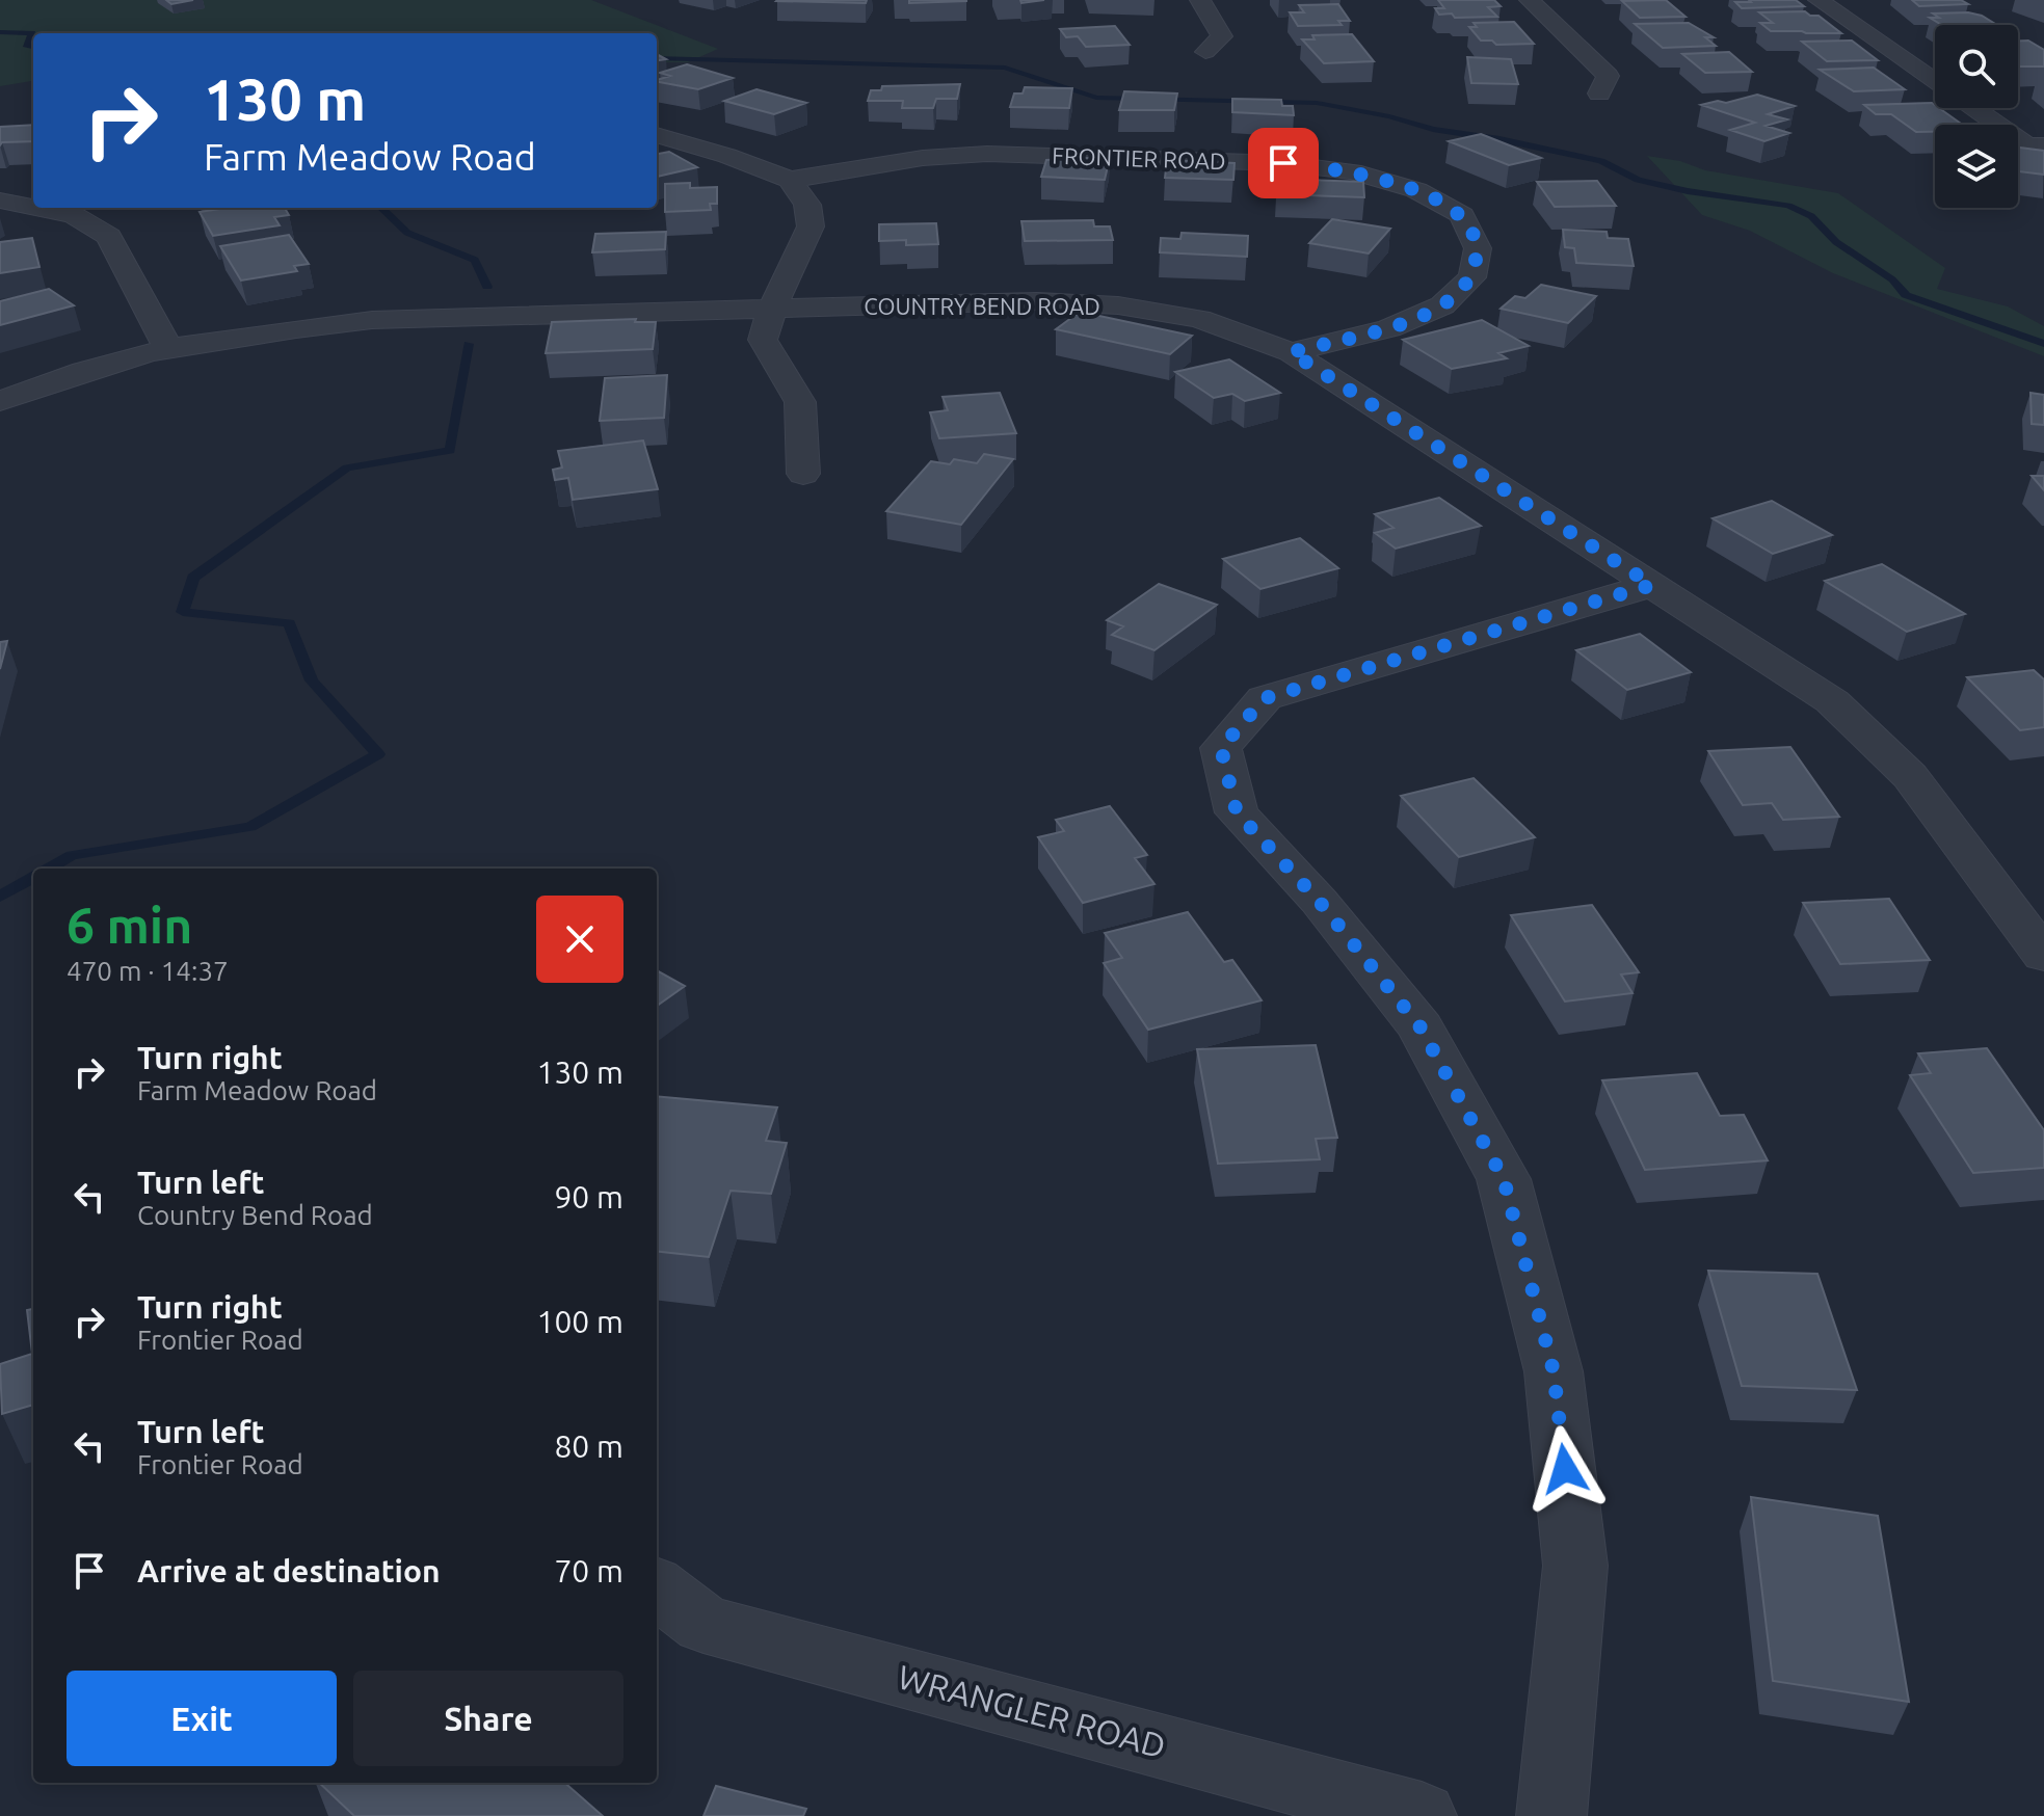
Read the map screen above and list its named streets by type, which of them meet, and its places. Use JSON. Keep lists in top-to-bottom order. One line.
{"streets":{"street":["FRONTIER ROAD","COUNTRY BEND ROAD","WRANGLER ROAD"]},"crossings":[["FRONTIER ROAD","COUNTRY BEND ROAD"]],"page":{"turn":["130 m","Farm Meadow Road"],"heading":["6 min","470 m · 14:37"],"list":[{"name":"Turn right","note":"Farm Meadow Road","value":"130 m"},{"name":"Turn left","note":"Country Bend Road","value":"90 m"},{"name":"Turn right","note":"Frontier Road","value":"100 m"},{"name":"Turn left","note":"Frontier Road","value":"80 m"},{"name":"Arrive at destination","value":"70 m"}],"buttons":["Exit","Share"]}}
